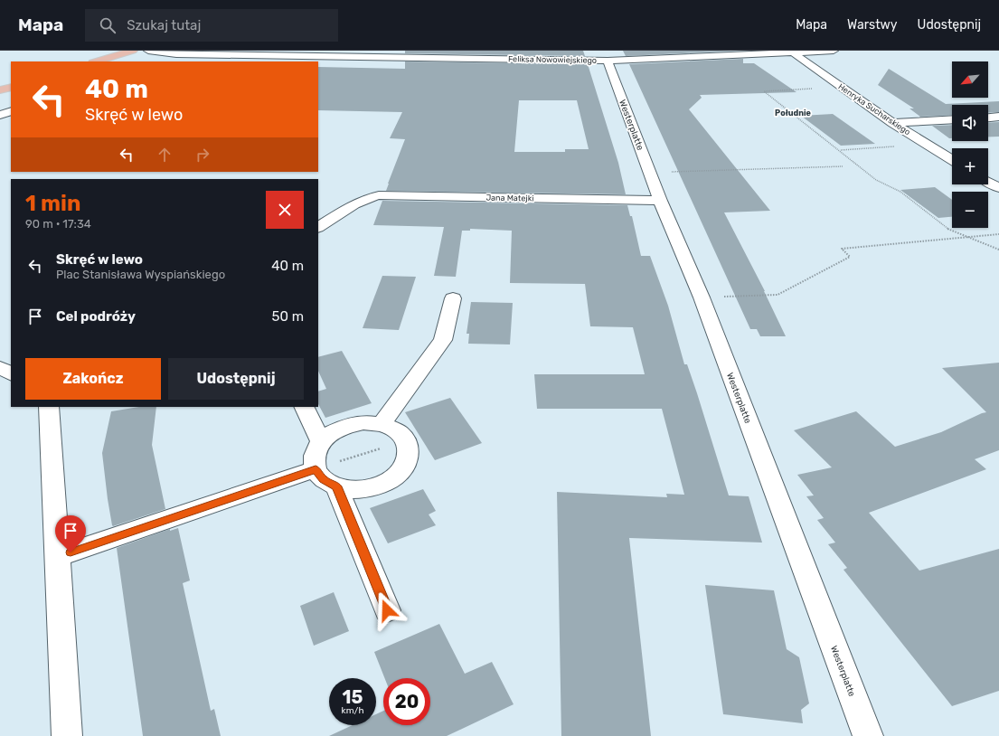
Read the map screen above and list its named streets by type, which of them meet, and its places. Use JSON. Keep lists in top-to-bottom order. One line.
{"streets":{"street":["Feliksa Nowowiejskiego","Henryka Sucharskiego","Westerplatte","Jana Matejki"]},"crossings":[["Feliksa Nowowiejskiego","Henryka Sucharskiego"],["Feliksa Nowowiejskiego","Westerplatte"],["Westerplatte","Jana Matejki"]],"districts":["Południe"],"north":"bottom left","page":{"header":"Mapa","search":"Szukaj tutaj","nav":["Mapa","Warstwy","Udostępnij"],"map_buttons":["+","−"],"turn":["40 m","Skręć w lewo"],"heading":["1 min","90 m · 17:34"],"list":[{"name":"Skręć w lewo","note":"Plac Stanisława Wyspiańskiego","value":"40 m"},{"name":"Cel podróży","value":"50 m"}],"buttons":["Zakończ","Udostępnij"],"speed":"15 km/h","limit":"20"}}
